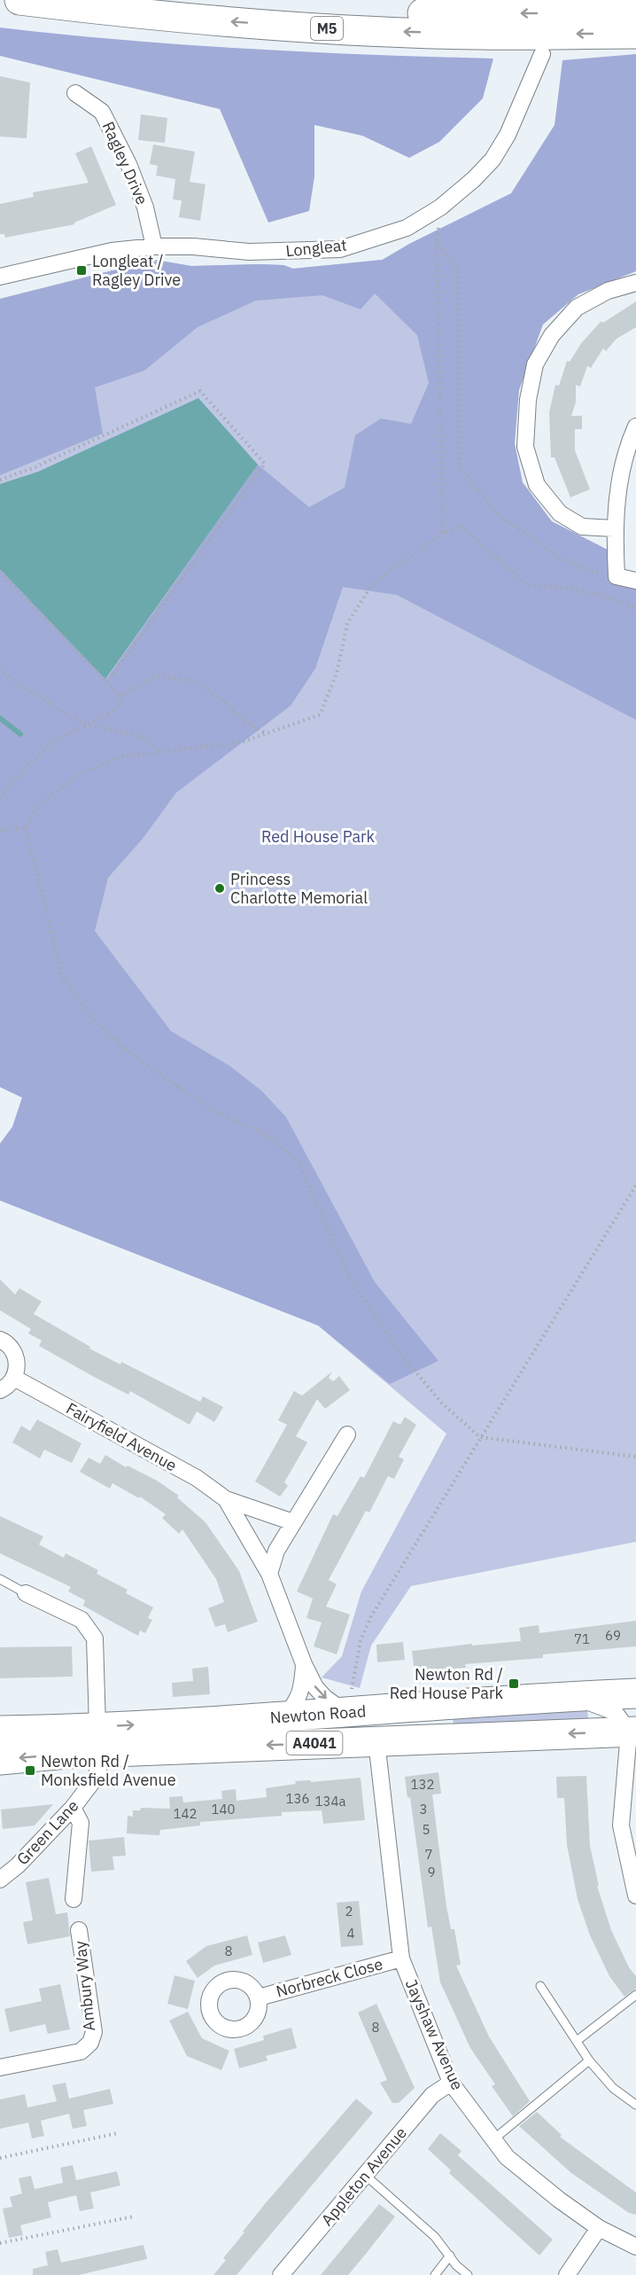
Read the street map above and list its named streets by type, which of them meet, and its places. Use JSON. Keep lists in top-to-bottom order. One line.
{"streets":{"highway":["M5","Newton Road","A4041"],"street":["Ragley Drive","Longleat","Fairyfield Avenue","Green Lane","Norbreck Close","Ambury Way","Jayshaw Avenue","Appleton Avenue"]},"crossings":[["Ragley Drive","Longleat"],["Fairyfield Avenue","Newton Road"],["Newton Road","Green Lane"],["Newton Road","Jayshaw Avenue"],["Norbreck Close","Jayshaw Avenue"],["Jayshaw Avenue","Appleton Avenue"]],"parks":["Red House Park"],"places":{"transit":["Longleat / Ragley Drive","Newton Rd / Red House Park","Newton Rd / Monksfield Avenue"],"other":["Princess Charlotte Memorial"]},"house_numbers":["69","71","132","136","134a","140","3","142","5","7","9","2","4","8","8"]}
